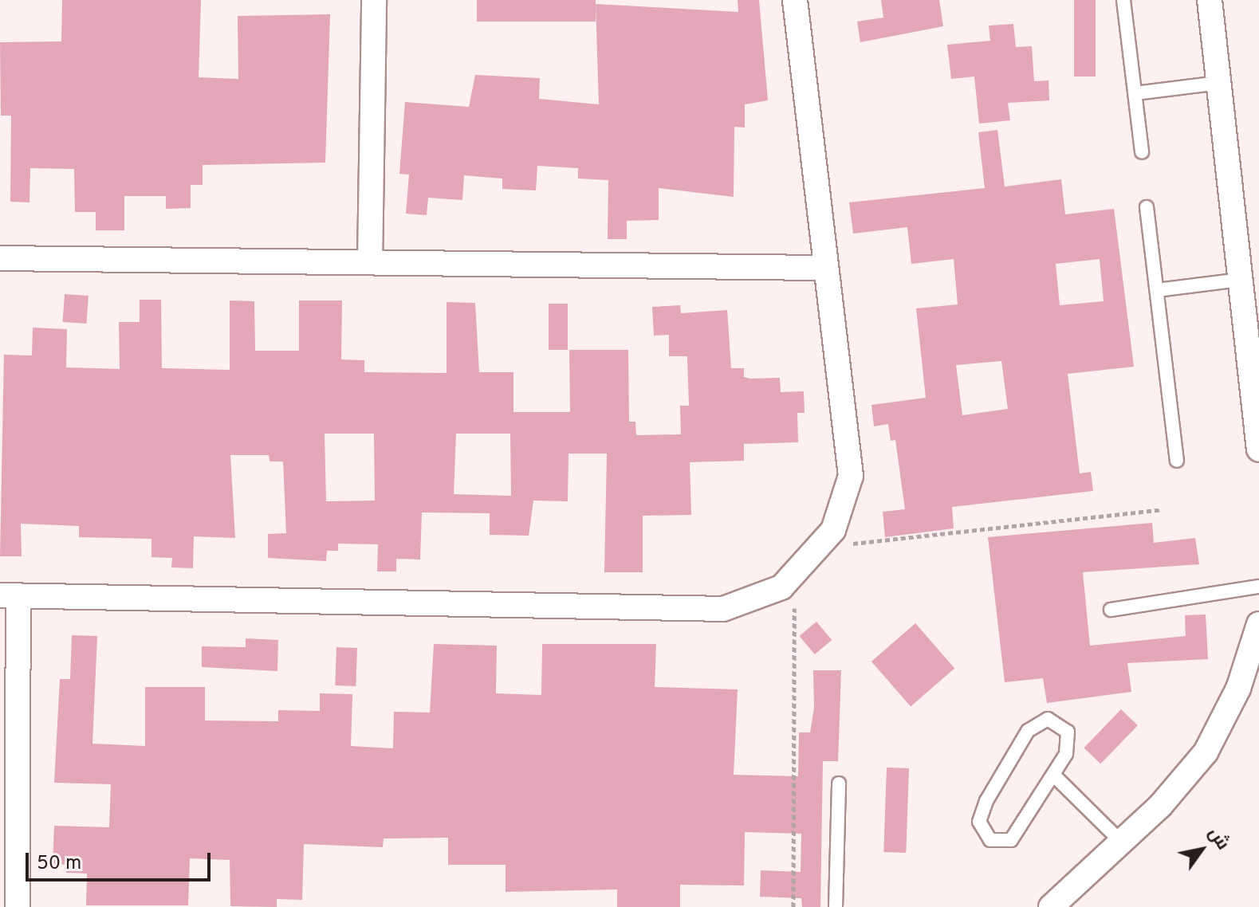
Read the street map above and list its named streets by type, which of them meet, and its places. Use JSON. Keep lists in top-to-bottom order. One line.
{"scale_bar":"50 m","north":"top right"}
